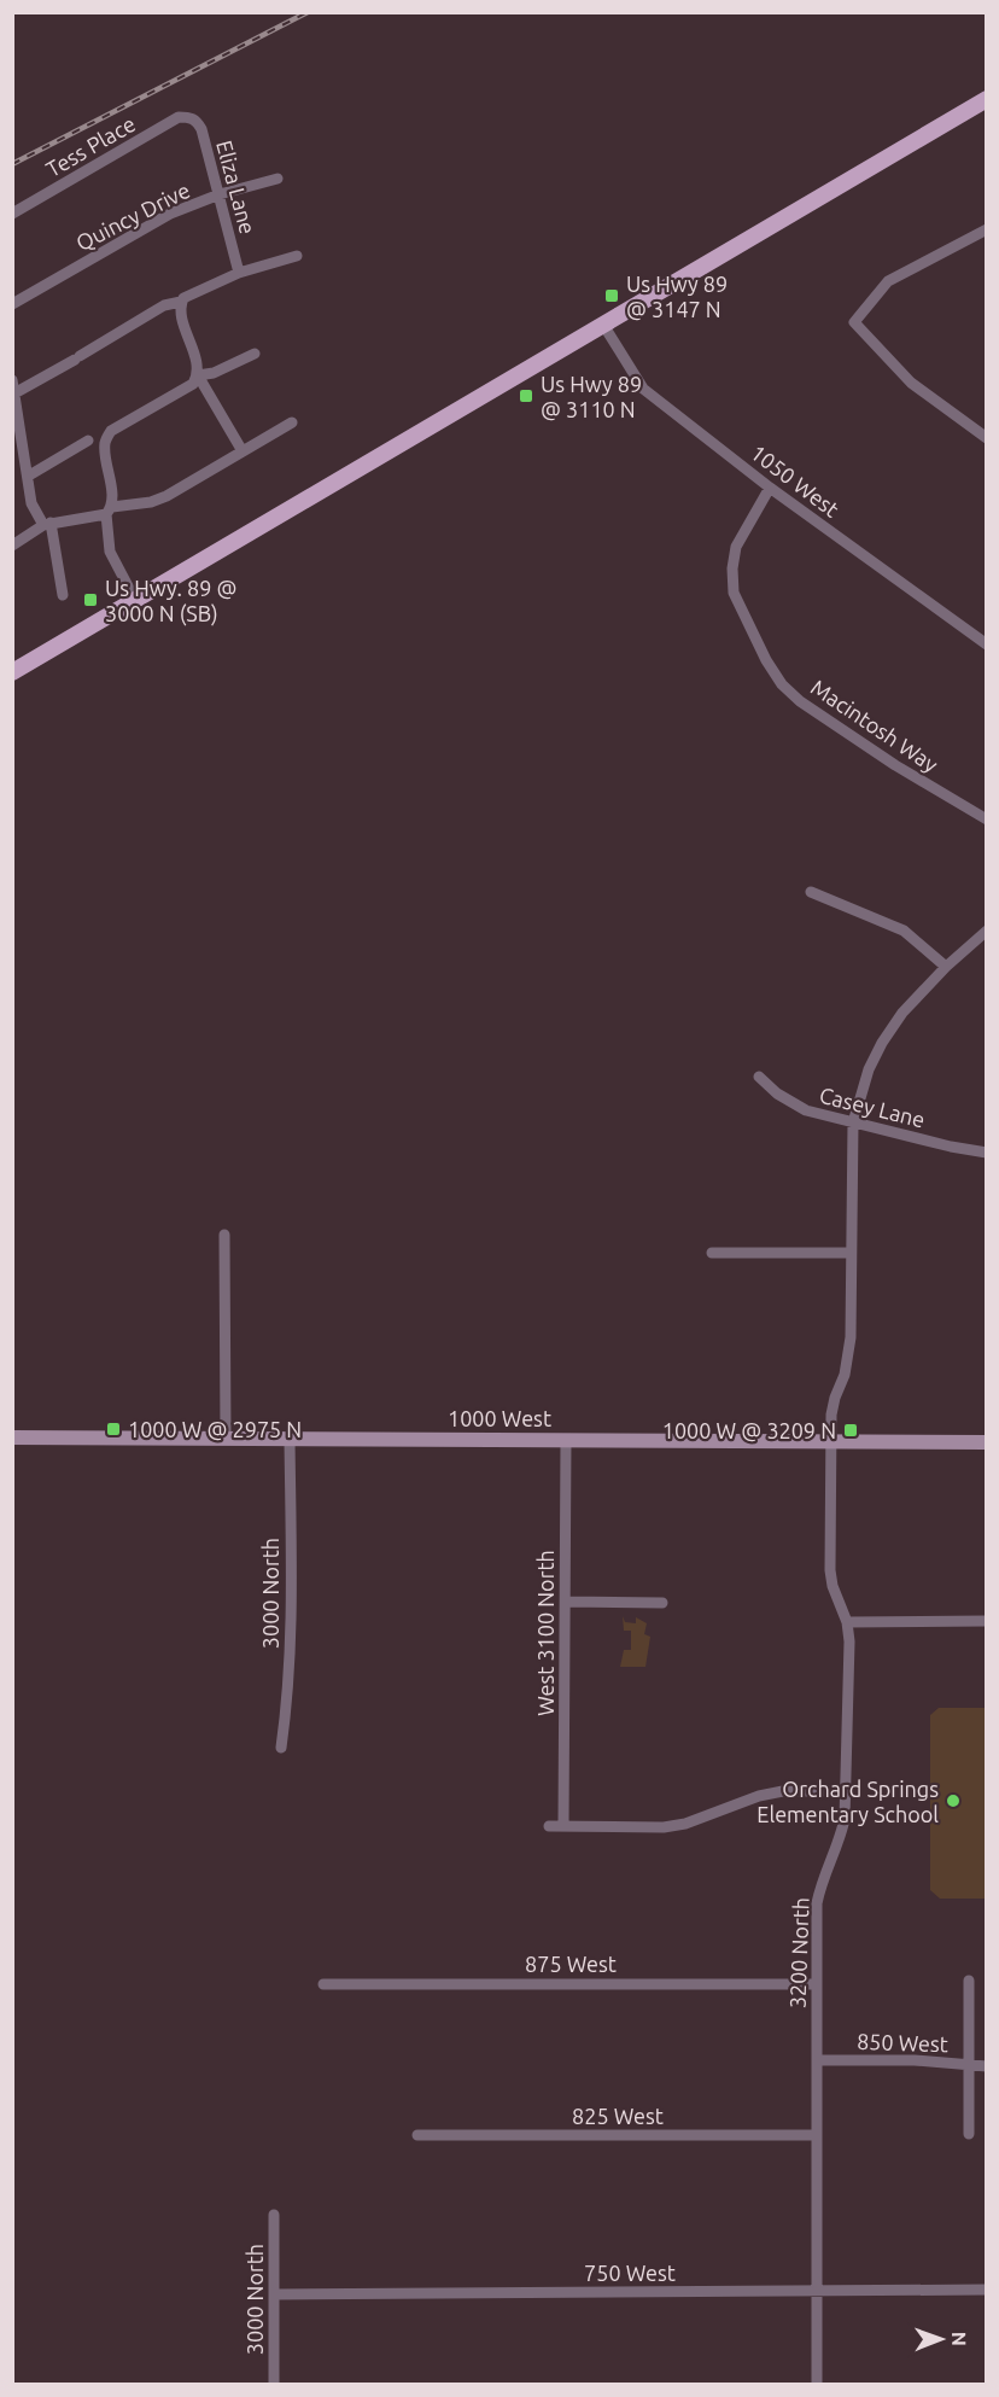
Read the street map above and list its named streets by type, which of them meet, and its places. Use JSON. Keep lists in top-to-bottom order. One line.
{"streets":{"street":["Tess Place","Eliza Lane","Quincy Drive","1050 West","Macintosh Way","Casey Lane","1000 West","3000 North","West 3100 North","3200 North","875 West","850 West","825 West","750 West"]},"crossings":[["Tess Place","Eliza Lane"],["Eliza Lane","Quincy Drive"],["1050 West","Macintosh Way"],["Casey Lane","3200 North"],["1000 West","3000 North"],["1000 West","West 3100 North"],["1000 West","3200 North"],["3000 North","750 West"],["3200 North","875 West"],["3200 North","850 West"],["3200 North","825 West"],["3200 North","750 West"]],"places":{"transit":["Us Hwy 89 @ 3147 N","Us Hwy 89 @ 3110 N","Us Hwy. 89 @ 3000 N (SB)","1000 W @ 2975 N","1000 W @ 3209 N"],"other":["Orchard Springs Elementary School"]},"north":"right"}
